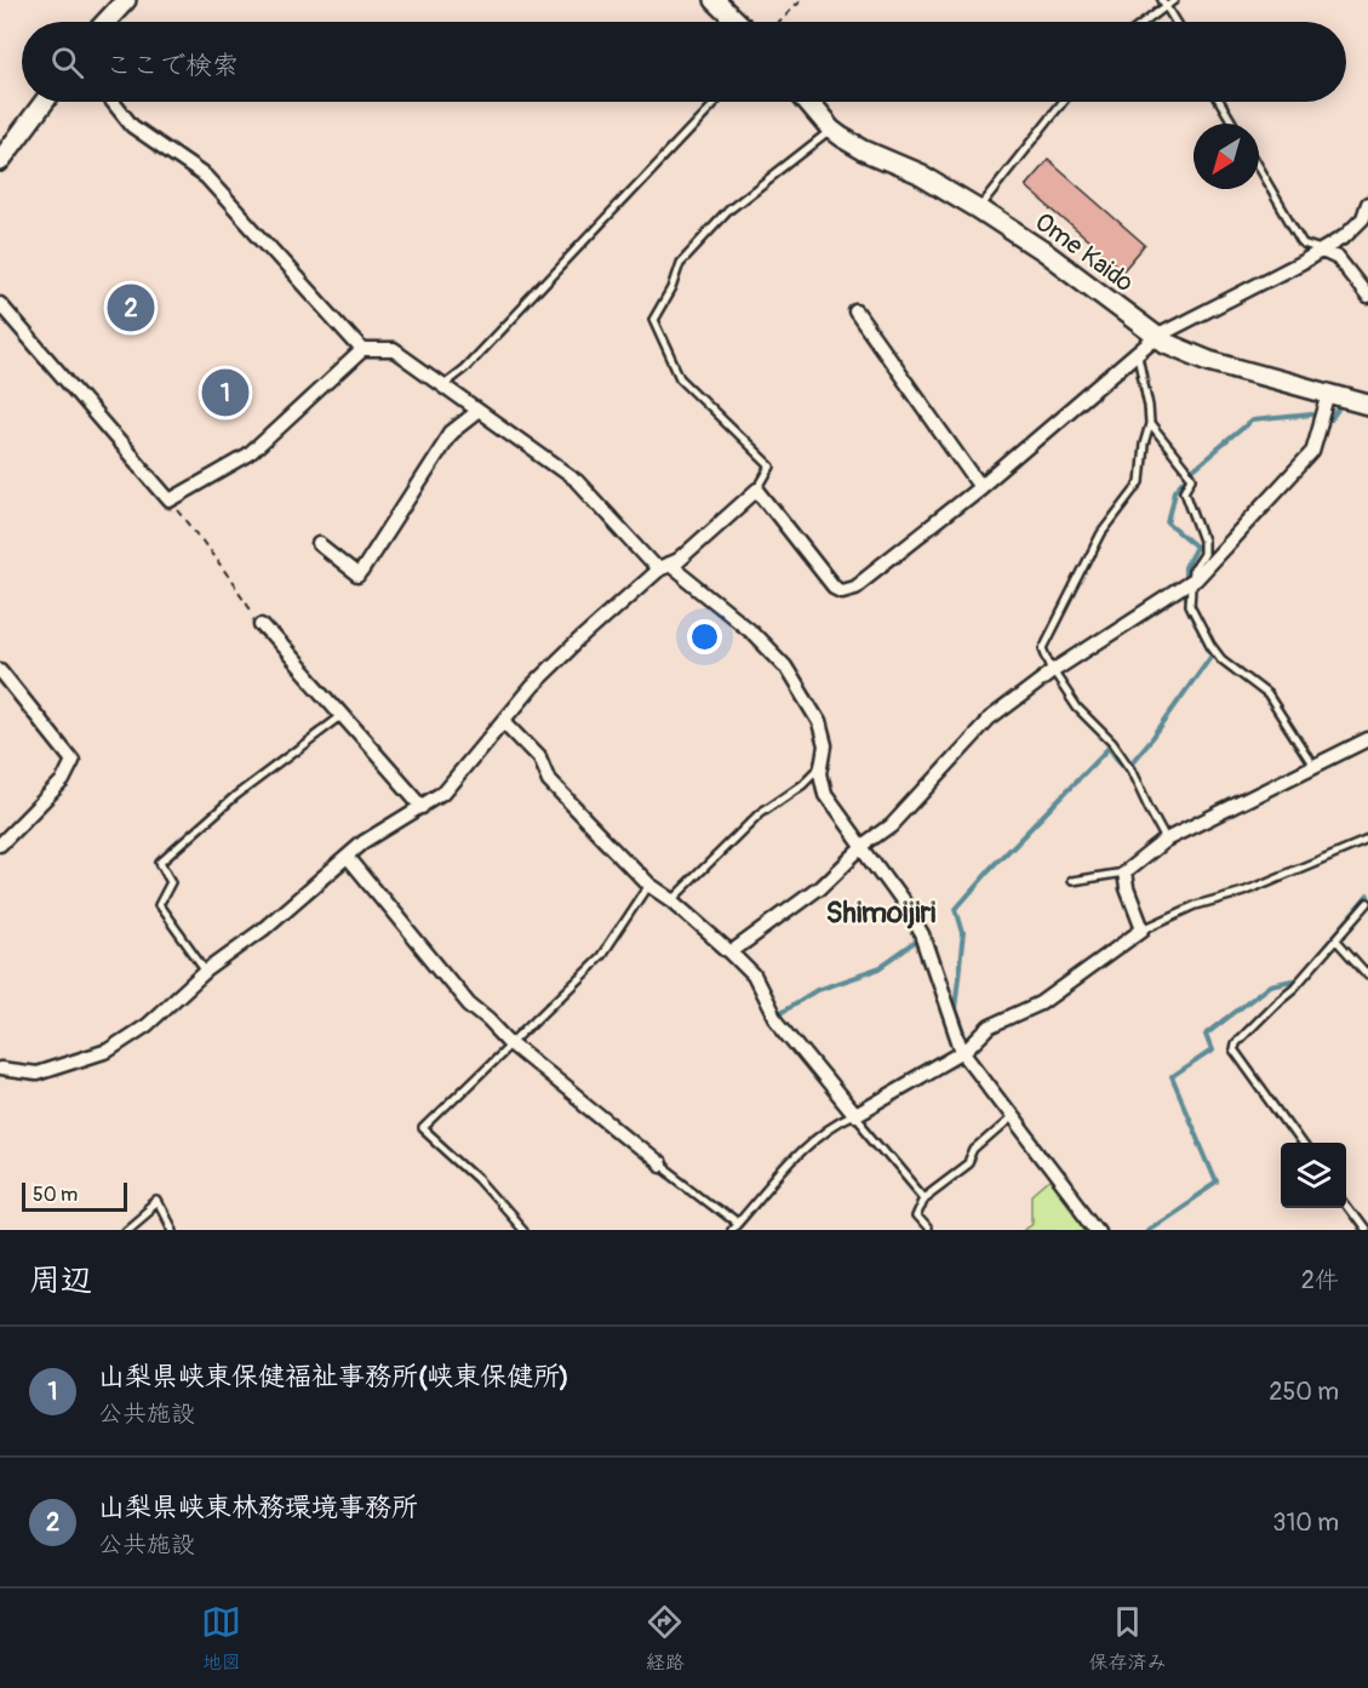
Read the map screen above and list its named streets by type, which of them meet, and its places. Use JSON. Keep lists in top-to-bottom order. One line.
{"streets":{"main road":["Ome Kaido"]},"districts":["Shimoijiri"],"scale_bar":"50 m","north":"bottom left","page":{"search":"ここで検索","pins":["2","1"],"scale":"50 m","heading":["周辺","2件"],"list":[{"mark":"1","name":"山梨県峡東保健福祉事務所(峡東保健所)","note":"公共施設","value":"250 m"},{"mark":"2","name":"山梨県峡東林務環境事務所","note":"公共施設","value":"310 m"}],"nav":["地図","経路","保存済み"]}}
